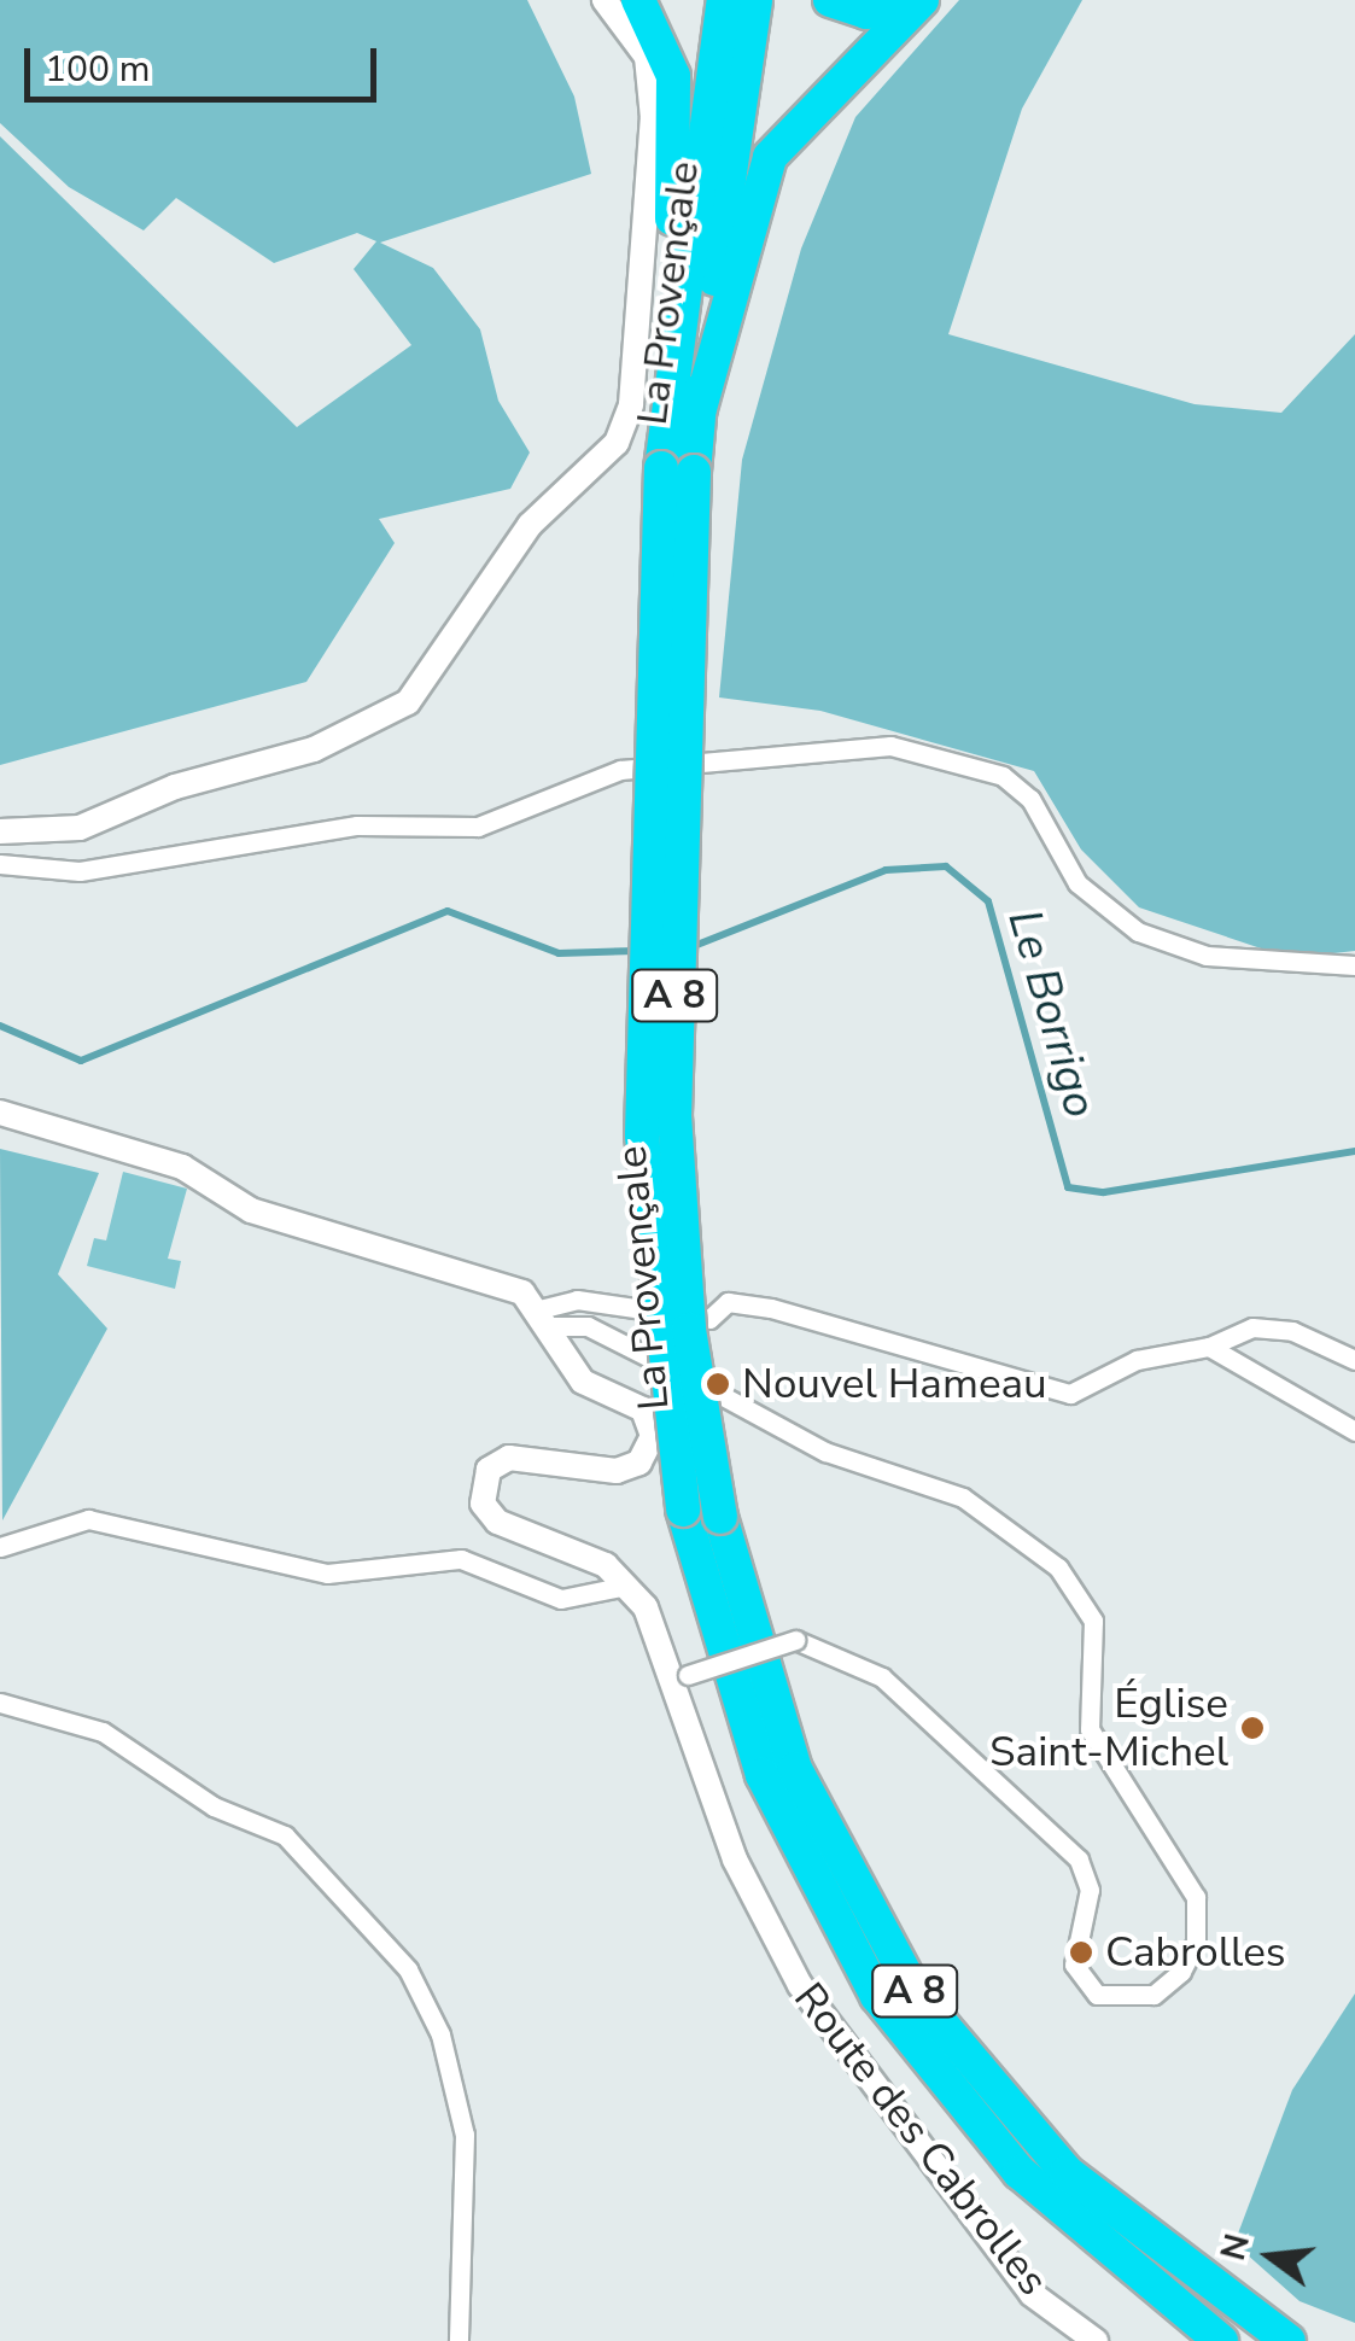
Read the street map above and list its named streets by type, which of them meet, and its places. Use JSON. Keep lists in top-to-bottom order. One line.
{"streets":{"highway":["La Provençale","A 8"],"street":["Route des Cabrolles"]},"water":["Le Borrigo"],"places":["Nouvel Hameau","Église Saint-Michel","Cabrolles"],"scale_bar":"100 m","north":"left"}
